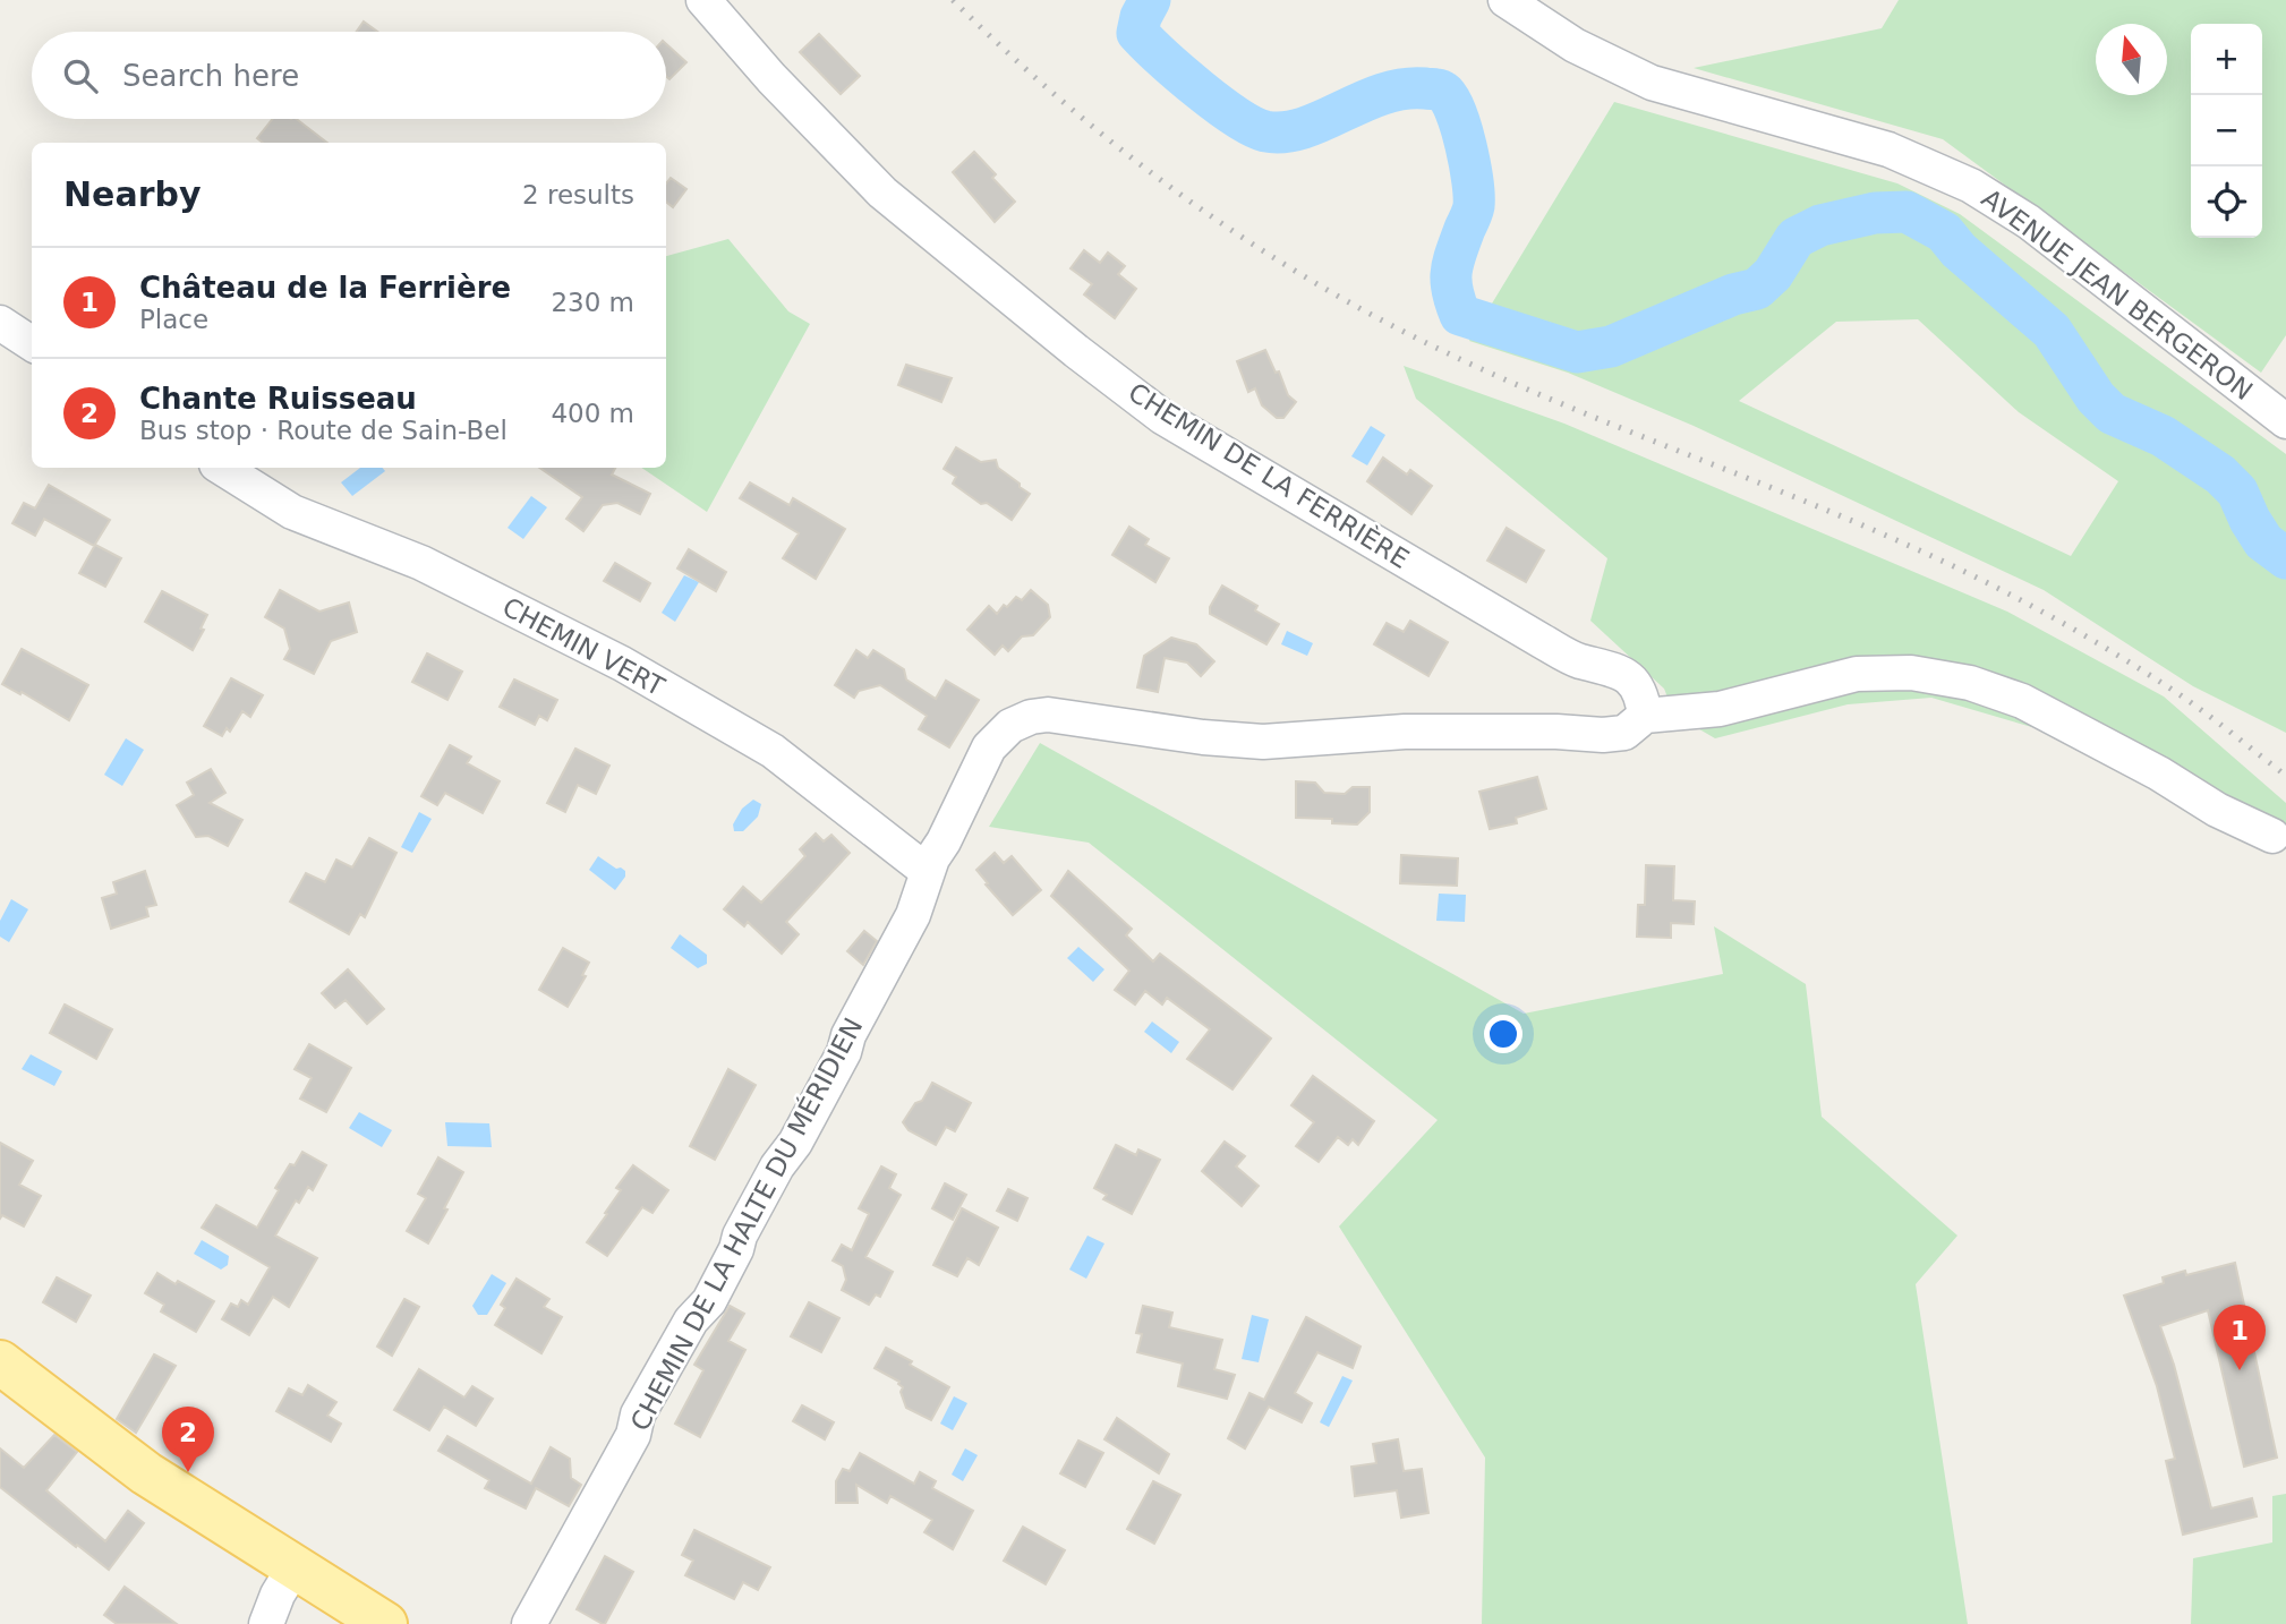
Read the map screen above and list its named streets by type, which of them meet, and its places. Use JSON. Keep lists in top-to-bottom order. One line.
{"streets":{"street":["AVENUE JEAN BERGERON","CHEMIN DE LA FERRIÈRE","CHEMIN VERT","CHEMIN DE LA HALTE DU MÉRIDIEN"]},"crossings":[["CHEMIN DE LA FERRIÈRE","CHEMIN DE LA HALTE DU MÉRIDIEN"],["CHEMIN VERT","CHEMIN DE LA HALTE DU MÉRIDIEN"]],"north":"top","page":{"map_buttons":["+","−"],"search":"Search here","heading":["Nearby","2 results"],"list":[{"mark":"1","name":"Château de la Ferrière","note":"Place","value":"230 m"},{"mark":"2","name":"Chante Ruisseau","note":"Bus stop · Route de Sain-Bel","value":"400 m"}],"pins":["1","2"]}}
